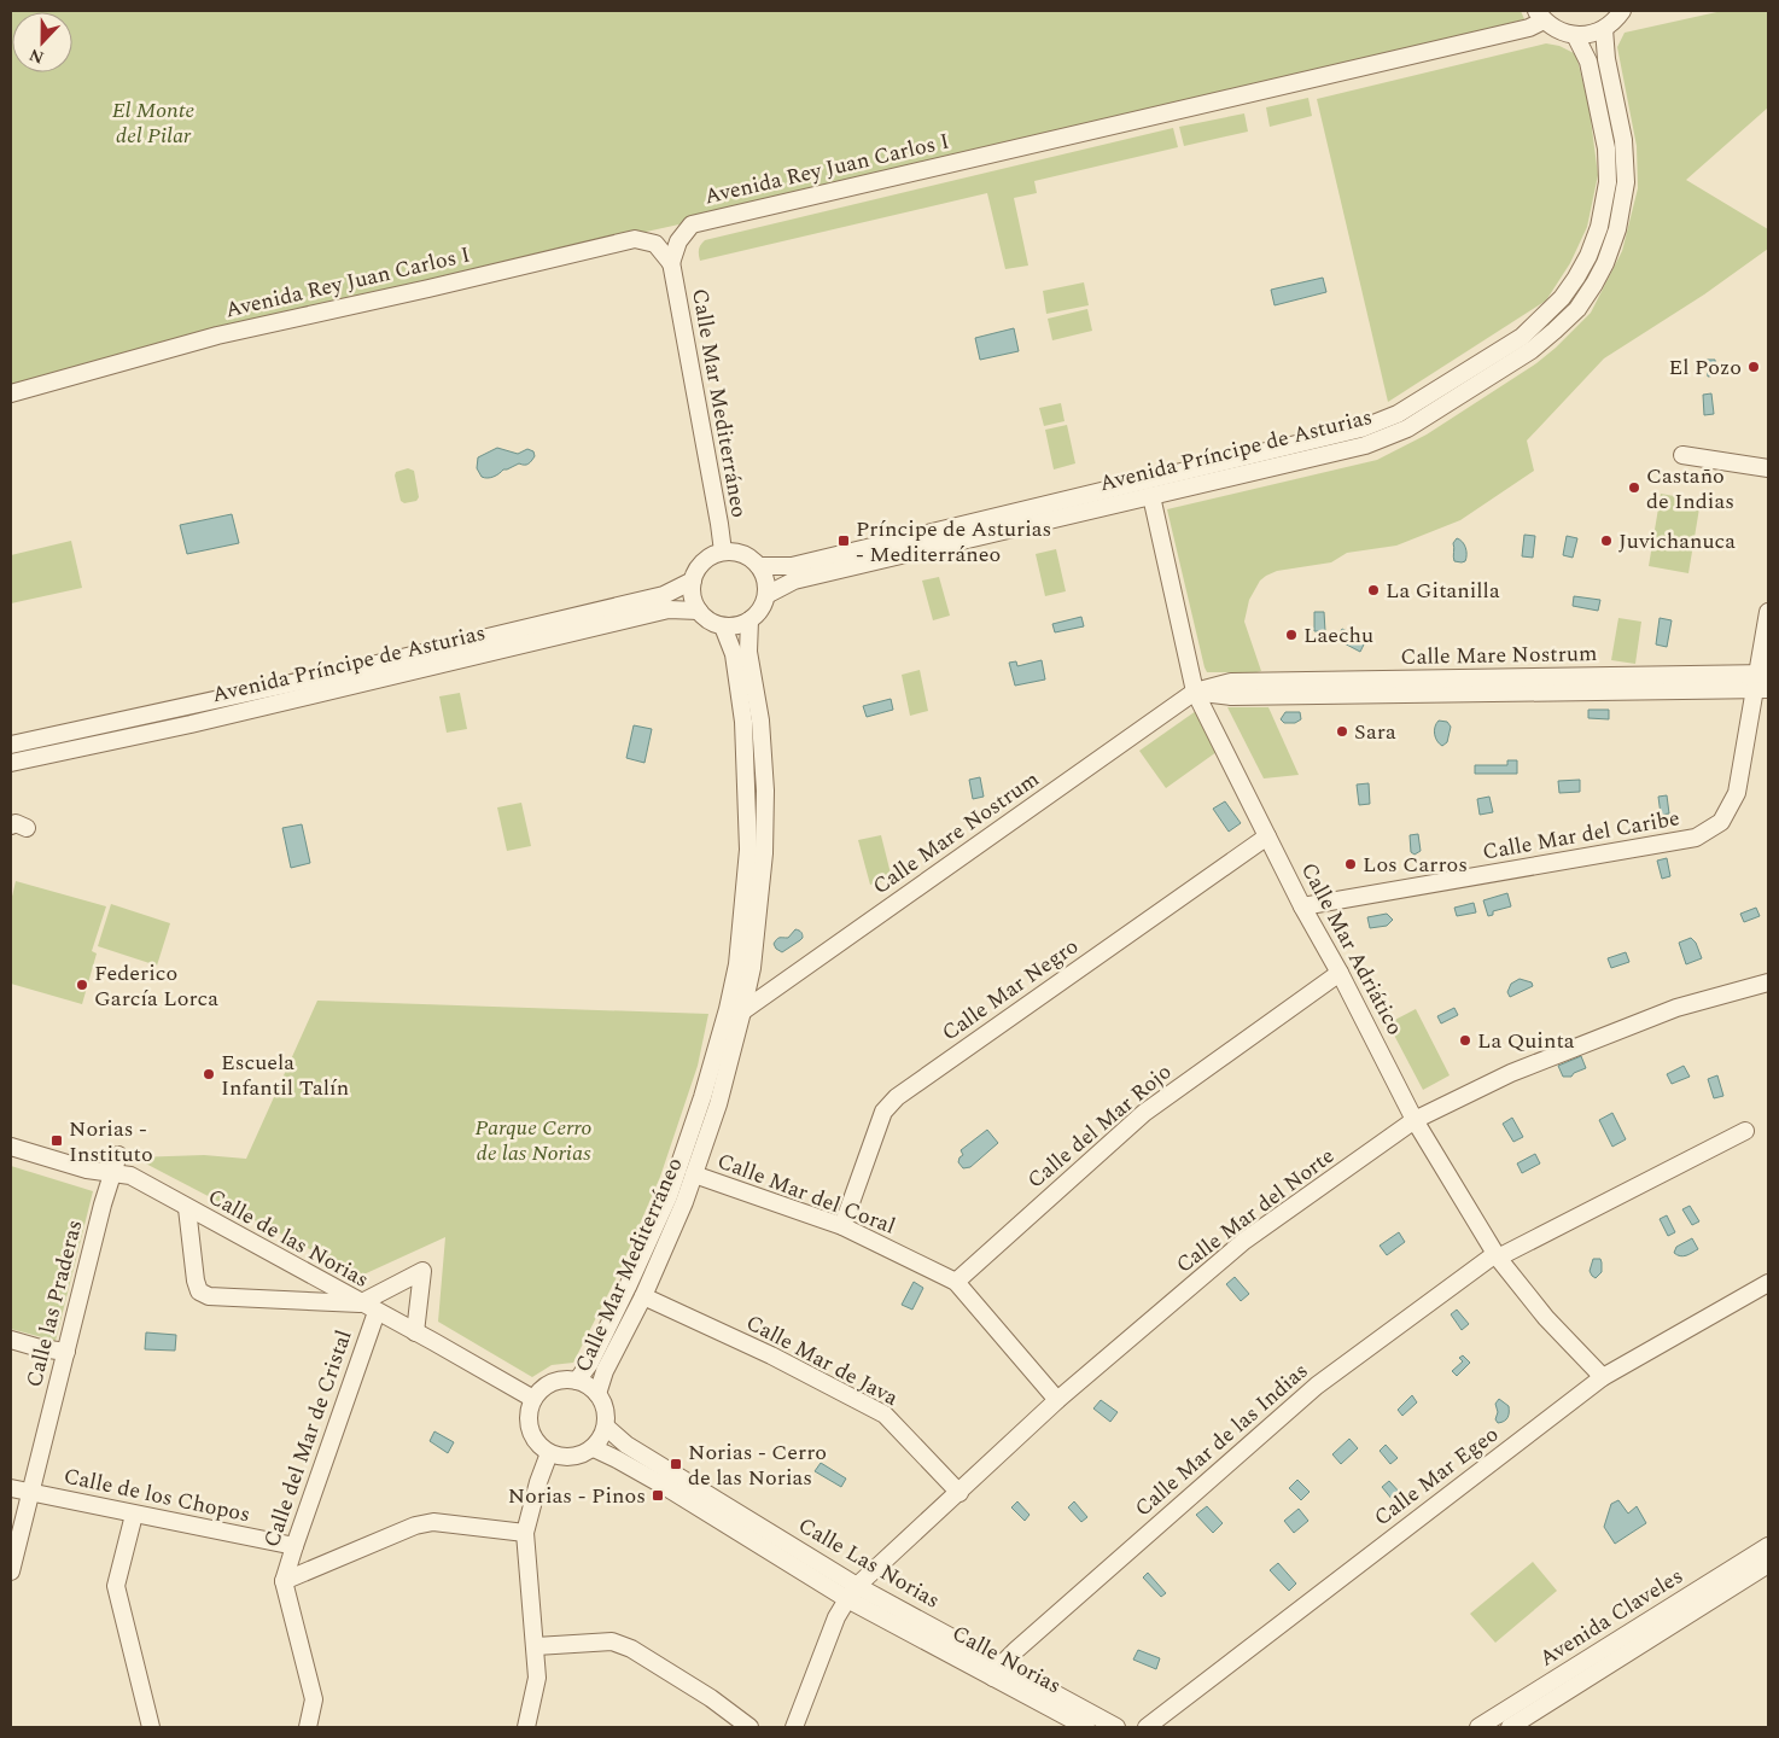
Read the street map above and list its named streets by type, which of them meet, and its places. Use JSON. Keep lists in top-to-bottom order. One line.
{"streets":{"street":["Avenida Rey Juan Carlos I","Calle Mar Mediterráneo","Avenida Príncipe de Asturias","Calle Mare Nostrum","Calle Mar del Caribe","Calle Mar Adriático","Calle Mar Negro","Calle del Mar Rojo","Calle Mar del Coral","Calle Mar del Norte","Calle de las Norias","Calle las Praderas","Calle Mar de Java","Calle del Mar de Cristal","Calle Mar de las Indias","Calle Mar Egeo","Calle de los Chopos","Calle Las Norias","Avenida Claveles","Calle Norias"]},"crossings":[["Avenida Rey Juan Carlos I","Calle Mar Mediterráneo"],["Calle Mar Mediterráneo","Avenida Príncipe de Asturias"],["Calle Mar Mediterráneo","Calle Mare Nostrum"],["Calle Mar Mediterráneo","Calle Mar del Coral"],["Calle Mar Mediterráneo","Calle de las Norias"],["Calle Mar Mediterráneo","Calle Mar de Java"],["Calle Mar Mediterráneo","Calle Las Norias"],["Calle Mar Mediterráneo","Calle Norias"],["Avenida Príncipe de Asturias","Calle Mar Adriático"],["Calle Mare Nostrum","Calle Mar del Caribe"],["Calle Mare Nostrum","Calle Mar Adriático"],["Calle Mar del Caribe","Calle Mar Adriático"],["Calle Mar Adriático","Calle Mar Negro"],["Calle Mar Adriático","Calle del Mar Rojo"],["Calle Mar Adriático","Calle Mar del Norte"],["Calle Mar Adriático","Calle Mar de las Indias"],["Calle Mar Adriático","Calle Mar Egeo"],["Calle Mar Negro","Calle Mar del Coral"],["Calle del Mar Rojo","Calle Mar del Coral"],["Calle Mar del Coral","Calle Mar del Norte"],["Calle Mar del Norte","Calle Mar de Java"],["Calle Mar del Norte","Calle Las Norias"],["Calle Mar del Norte","Calle Norias"],["Calle de las Norias","Calle las Praderas"],["Calle de las Norias","Calle del Mar de Cristal"],["Calle de las Norias","Calle Las Norias"],["Calle de las Norias","Calle Norias"],["Calle las Praderas","Calle de los Chopos"],["Calle del Mar de Cristal","Calle de los Chopos"],["Calle Mar de las Indias","Calle Norias"],["Calle Las Norias","Calle Norias"]],"parks":["El Monte del Pilar","Parque Cerro de las Norias"],"places":{"other":["El Pozo","Castaño de Indias","Juvichanuca","La Gitanilla","Laechu","Sara","Los Carros","Federico García Lorca","La Quinta","Escuela Infantil Talín"],"transit":["Príncipe de Asturias - Mediterráneo","Norias - Instituto","Norias - Cerro de las Norias","Norias - Pinos"]},"north":"bottom"}
